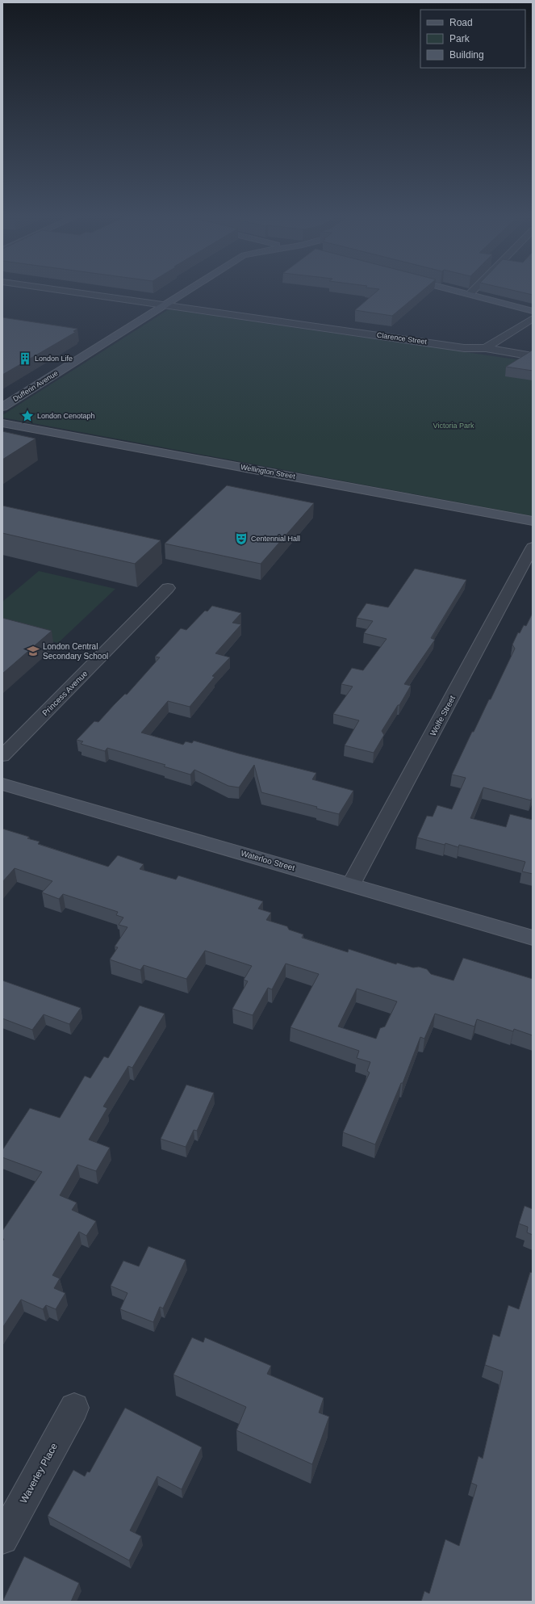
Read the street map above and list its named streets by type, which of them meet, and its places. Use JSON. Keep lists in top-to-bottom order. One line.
{"streets":{"street":["Clarence Street","Dufferin Avenue","Wellington Street","Princess Avenue","Wolfe Street","Waterloo Street","Waverley Place"]},"crossings":[["Clarence Street","Dufferin Avenue"],["Wolfe Street","Waterloo Street"]],"parks":["Victoria Park"],"places":{"building":["London Life"],"place":["London Cenotaph"],"theatre":["Centennial Hall"],"school or university":["London Central Secondary School"]},"legend":["Road","Park","Building"]}
